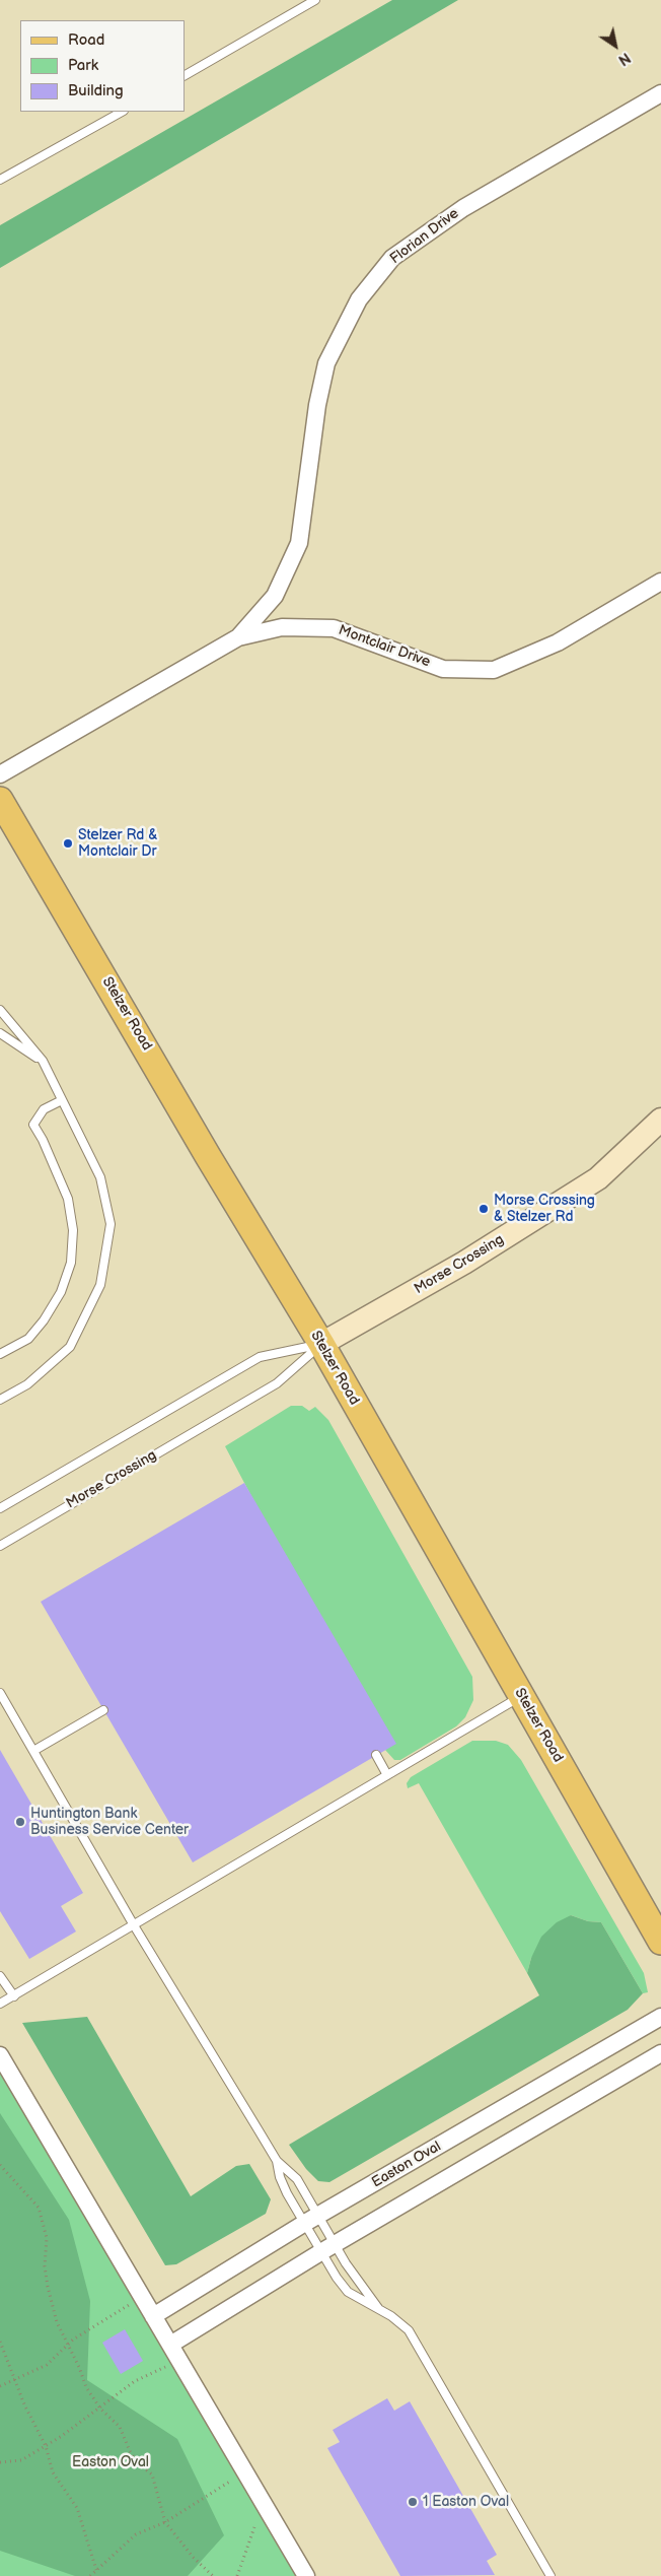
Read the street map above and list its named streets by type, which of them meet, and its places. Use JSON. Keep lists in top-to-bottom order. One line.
{"streets":{"main road":["Stelzer Road","Morse Crossing"],"street":["Florian Drive","Montclair Drive","Easton Oval"]},"crossings":[["Florian Drive","Montclair Drive"],["Stelzer Road","Morse Crossing"]],"parks":["Easton Oval"],"places":["Stelzer Rd & Montclair Dr","Morse Crossing & Stelzer Rd","Huntington Bank Business Service Center","1 Easton Oval"],"legend":["Road","Park","Building"],"north":"bottom right"}
